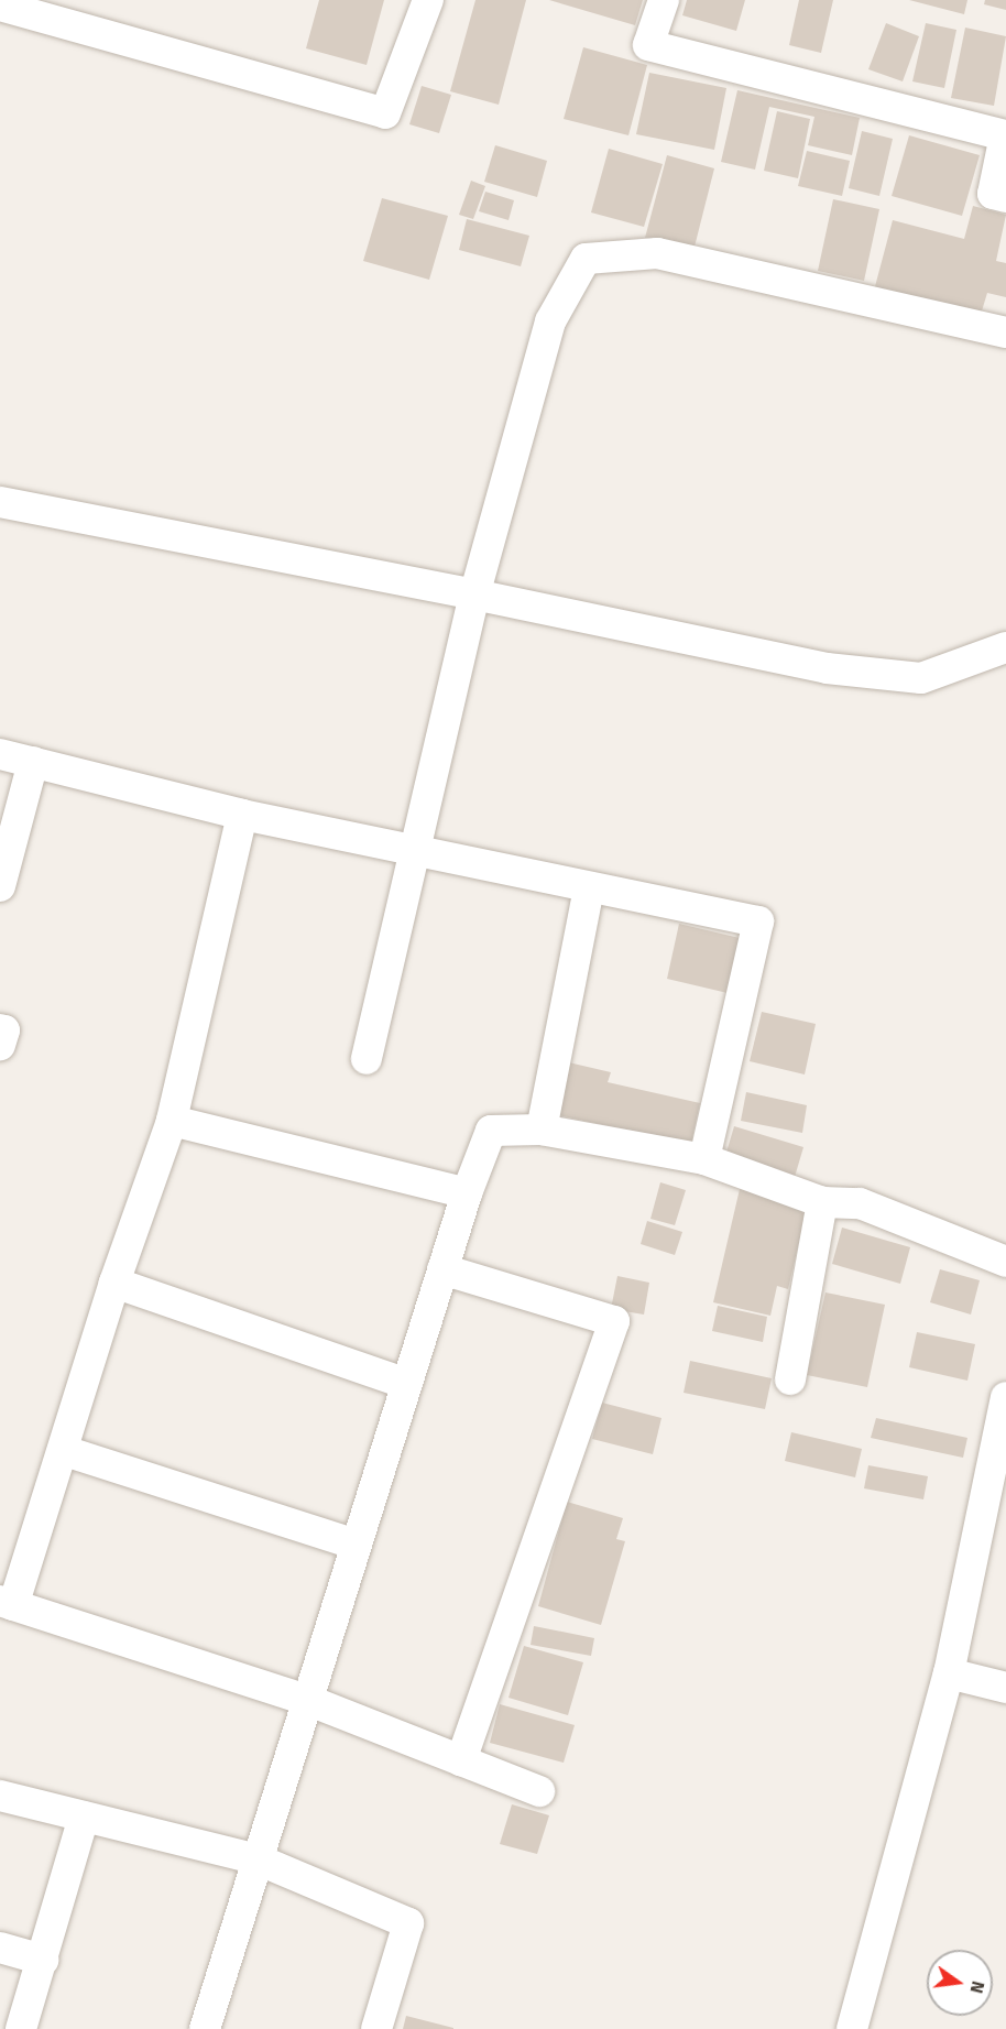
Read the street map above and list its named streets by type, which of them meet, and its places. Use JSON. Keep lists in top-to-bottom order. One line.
{"north":"right"}
